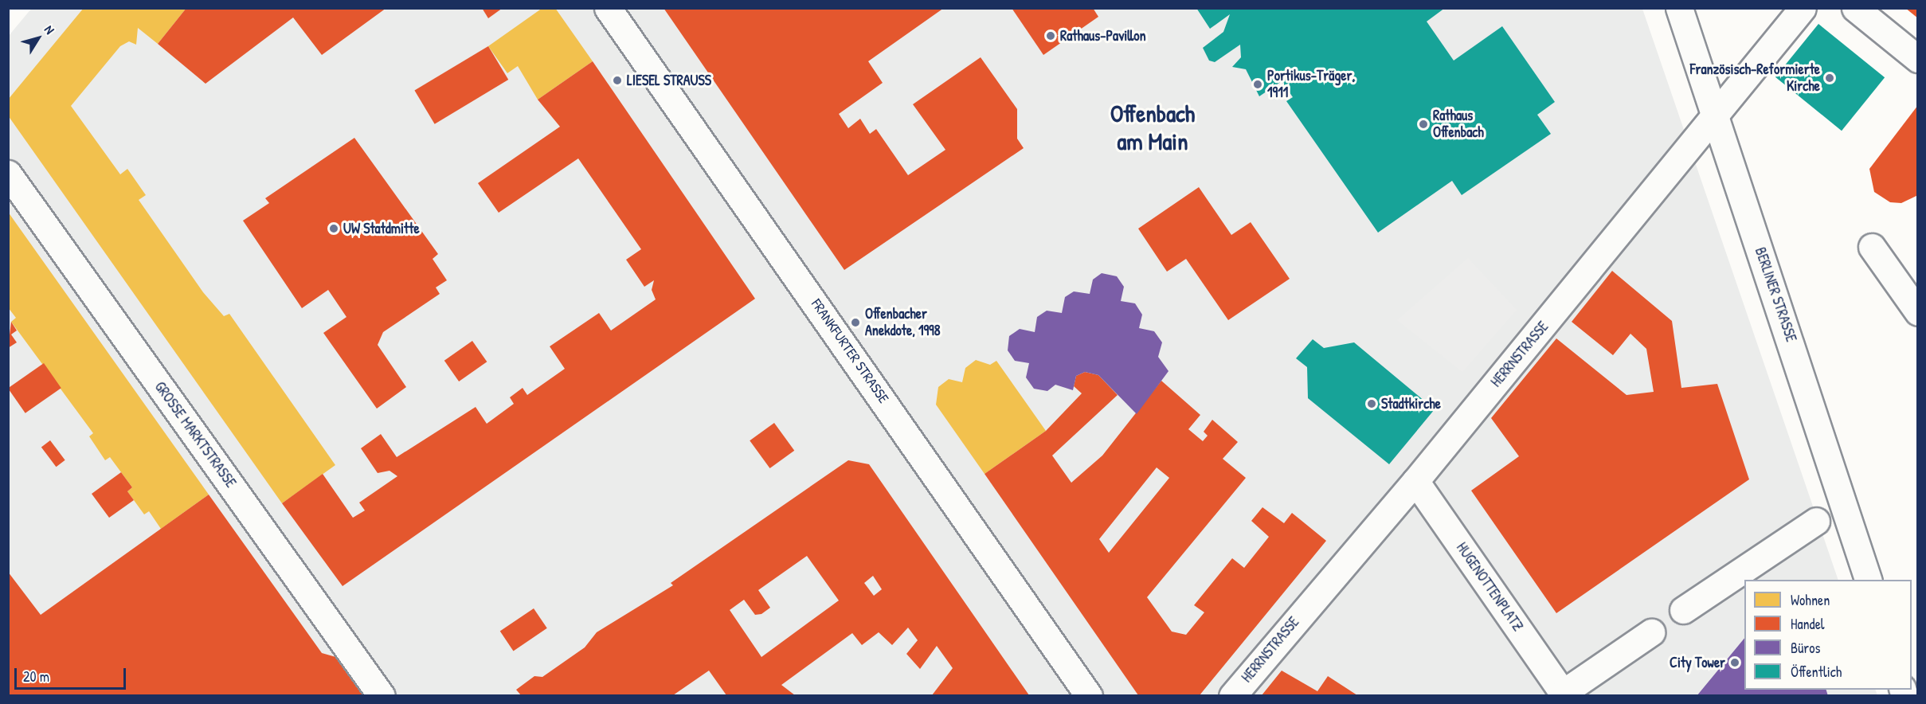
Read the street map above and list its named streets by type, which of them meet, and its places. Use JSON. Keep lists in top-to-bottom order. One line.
{"streets":{"street":["BERLINER STRASSE","FRANKFURTER STRASSE","HERRNSTRASSE","GROSSE MARKTSTRASSE","HUGENOTTENPLATZ"]},"crossings":[["BERLINER STRASSE","HERRNSTRASSE"],["HERRNSTRASSE","HUGENOTTENPLATZ"]],"districts":["Offenbach am Main"],"places":["Rathaus-Pavillon","Französisch-Reformierte Kirche","LIESEL STRAUSS","Portikus-Träger, 1911","Rathaus Offenbach","UW Statdmitte","Offenbacher Anekdote, 1998","Stadtkirche","City Tower"],"legend":["Wohnen","Handel","Büros","Öffentlich"],"scale_bar":"20 m","north":"top right"}
